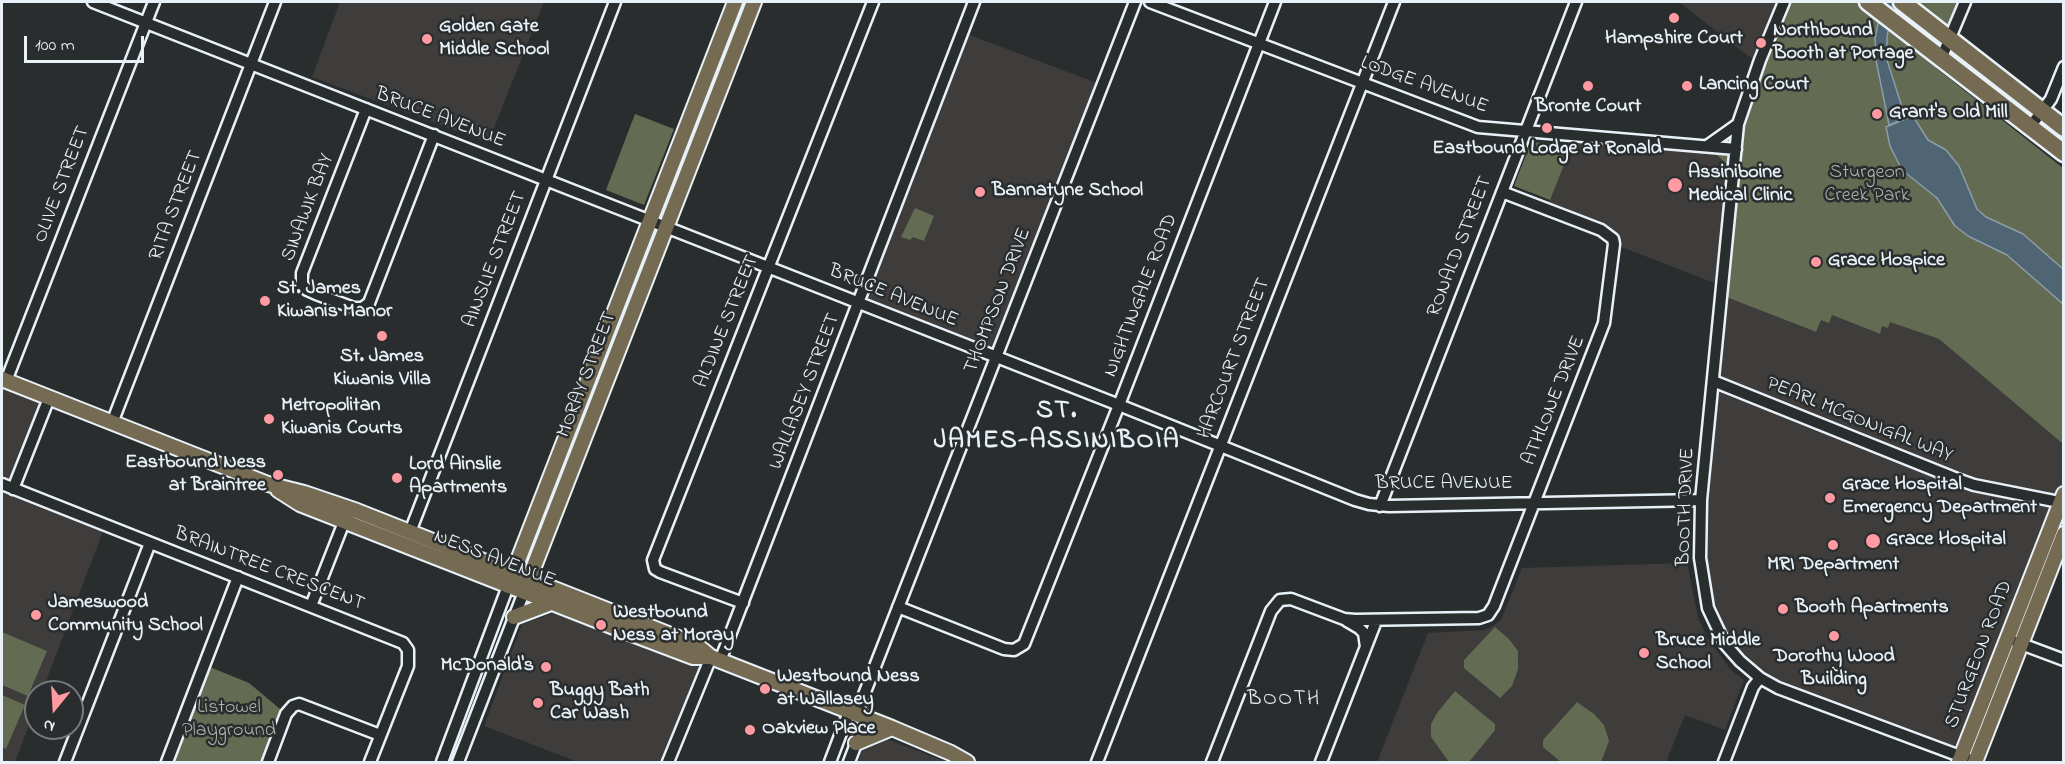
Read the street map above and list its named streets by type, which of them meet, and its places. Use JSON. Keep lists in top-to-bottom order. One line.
{"streets":{"main road":["MORAY STREET","NESS AVENUE","STURGEON ROAD"],"street":["LODGE AVENUE","BRUCE AVENUE","OLIVE STREET","RITA STREET","SINAWIK BAY","RONALD STREET","AINSLIE STREET","NIGHTINGALE ROAD","THOMPSON DRIVE","ALDINE STREET","HARCOURT STREET","WALLASEY STREET","ATHLONE DRIVE","PEARL MCGONIGAL WAY","BOOTH DRIVE","BRAINTREE CRESCENT"]},"crossings":[["LODGE AVENUE","RONALD STREET"],["LODGE AVENUE","NIGHTINGALE ROAD"],["LODGE AVENUE","HARCOURT STREET"],["LODGE AVENUE","BOOTH DRIVE"],["BRUCE AVENUE","OLIVE STREET"],["BRUCE AVENUE","RITA STREET"],["BRUCE AVENUE","SINAWIK BAY"],["BRUCE AVENUE","RONALD STREET"],["BRUCE AVENUE","AINSLIE STREET"],["BRUCE AVENUE","NIGHTINGALE ROAD"],["BRUCE AVENUE","THOMPSON DRIVE"],["BRUCE AVENUE","ALDINE STREET"],["BRUCE AVENUE","HARCOURT STREET"],["BRUCE AVENUE","MORAY STREET"],["BRUCE AVENUE","WALLASEY STREET"],["BRUCE AVENUE","ATHLONE DRIVE"],["BRUCE AVENUE","BOOTH DRIVE"],["OLIVE STREET","NESS AVENUE"],["RITA STREET","NESS AVENUE"],["RONALD STREET","ATHLONE DRIVE"],["AINSLIE STREET","NESS AVENUE"],["NIGHTINGALE ROAD","THOMPSON DRIVE"],["THOMPSON DRIVE","NESS AVENUE"],["ALDINE STREET","WALLASEY STREET"],["MORAY STREET","NESS AVENUE"],["WALLASEY STREET","NESS AVENUE"],["PEARL MCGONIGAL WAY","BOOTH DRIVE"],["PEARL MCGONIGAL WAY","STURGEON ROAD"],["BOOTH DRIVE","STURGEON ROAD"]],"districts":["ST. JAMES-ASSINIBOIA","BOOTH"],"parks":["Sturgeon Creek Park","Listowel Playground"],"places":["Hampshire Court","Golden Gate Middle School","Northbound Booth at Portage","Bronte Court","Lancing Court","Grant's Old Mill","Eastbound Lodge at Ronald","Assiniboine Medical Clinic","Bannatyne School","Grace Hospice","St. James Kiwanis Manor","St. James Kiwanis Villa","Metropolitan Kiwanis Courts","Eastbound Ness at Braintree","Lord Ainslie Apartments","Grace Hospital Emergency Department","Grace Hospital","MRI Department","Booth Apartments","Jameswood Community School","Westbound Ness at Moray","Dorothy Wood Building","Bruce Middle School","McDonald's","Westbound Ness at Wallasey","Buggy Bath Car Wash","Oakview Place"],"scale_bar":"100 m","north":"bottom"}
